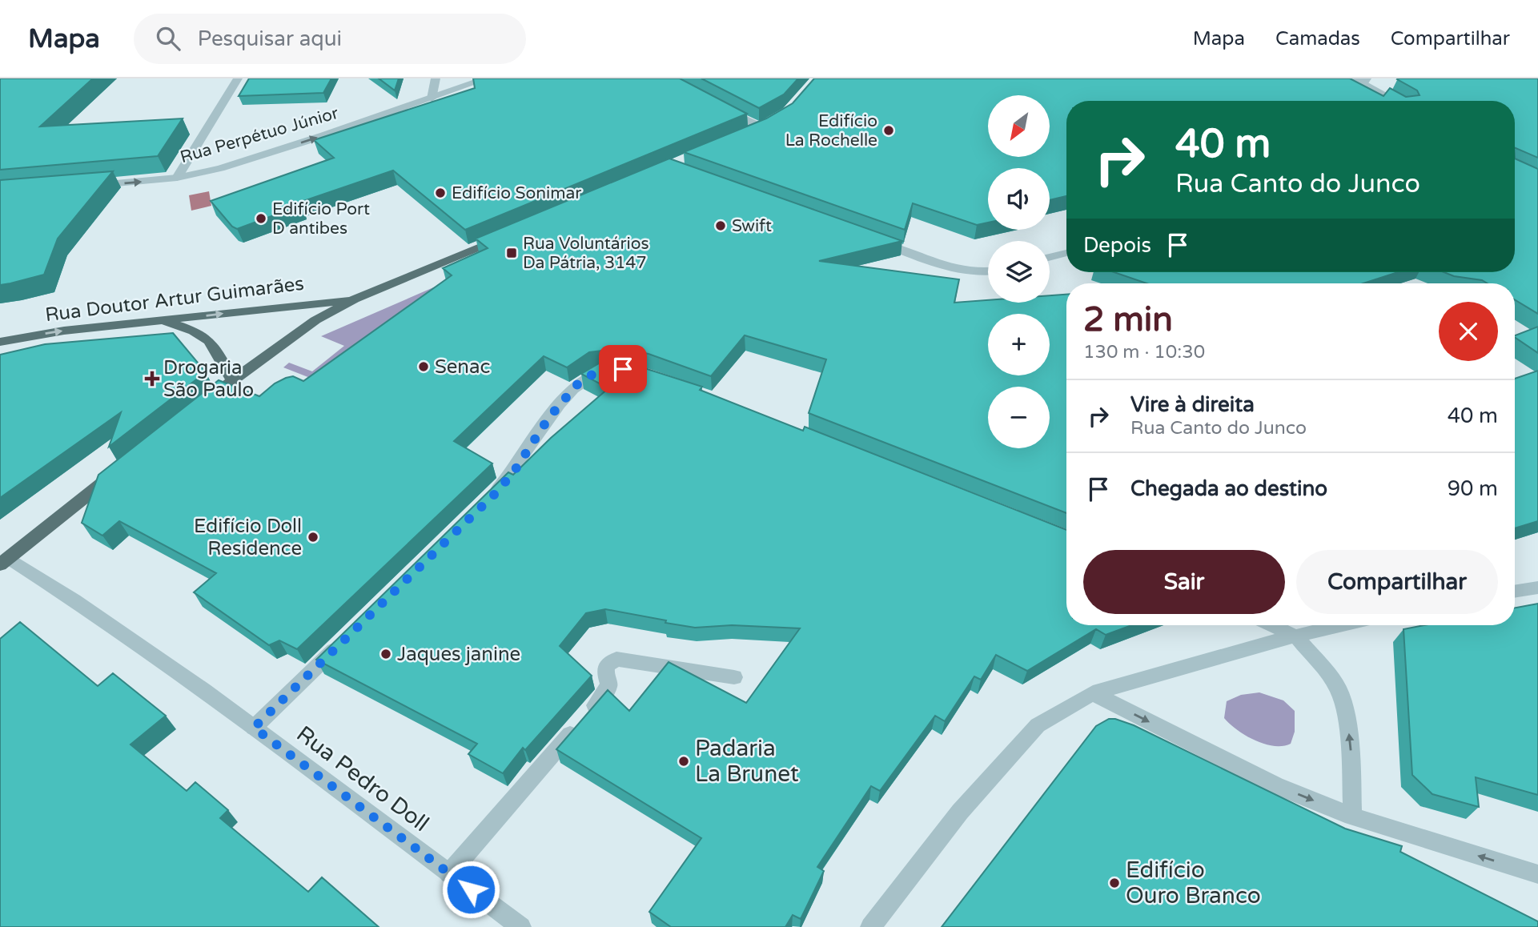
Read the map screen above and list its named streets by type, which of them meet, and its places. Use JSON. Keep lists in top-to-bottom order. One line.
{"streets":{"main road":["Rua Doutor Artur Guimarães"],"street":["Rua Perpétuo Júnior","Rua Pedro Doll"]},"one_way":["Rua Perpétuo Júnior","Rua Doutor Artur Guimarães"],"places":{"other":["Edifício La Rochelle","Edifício Sonimar","Edifício Port D antibes","Swift","Senac","Edifício Doll Residence","Jaques janine","Padaria La Brunet","Edifício Ouro Branco"],"transit":["Rua Voluntários Da Pátria, 3147"],"health":["Drogaria São Paulo"]},"north":"bottom left","page":{"header":"Mapa","search":"Pesquisar aqui","nav":["Mapa","Camadas","Compartilhar"],"map_buttons":["+","−"],"turn":["40 m","Rua Canto do Junco"],"then":"Depois","heading":["2 min","130 m · 10:30"],"list":[{"name":"Vire à direita","note":"Rua Canto do Junco","value":"40 m"},{"name":"Chegada ao destino","value":"90 m"}],"buttons":["Sair","Compartilhar"]}}
